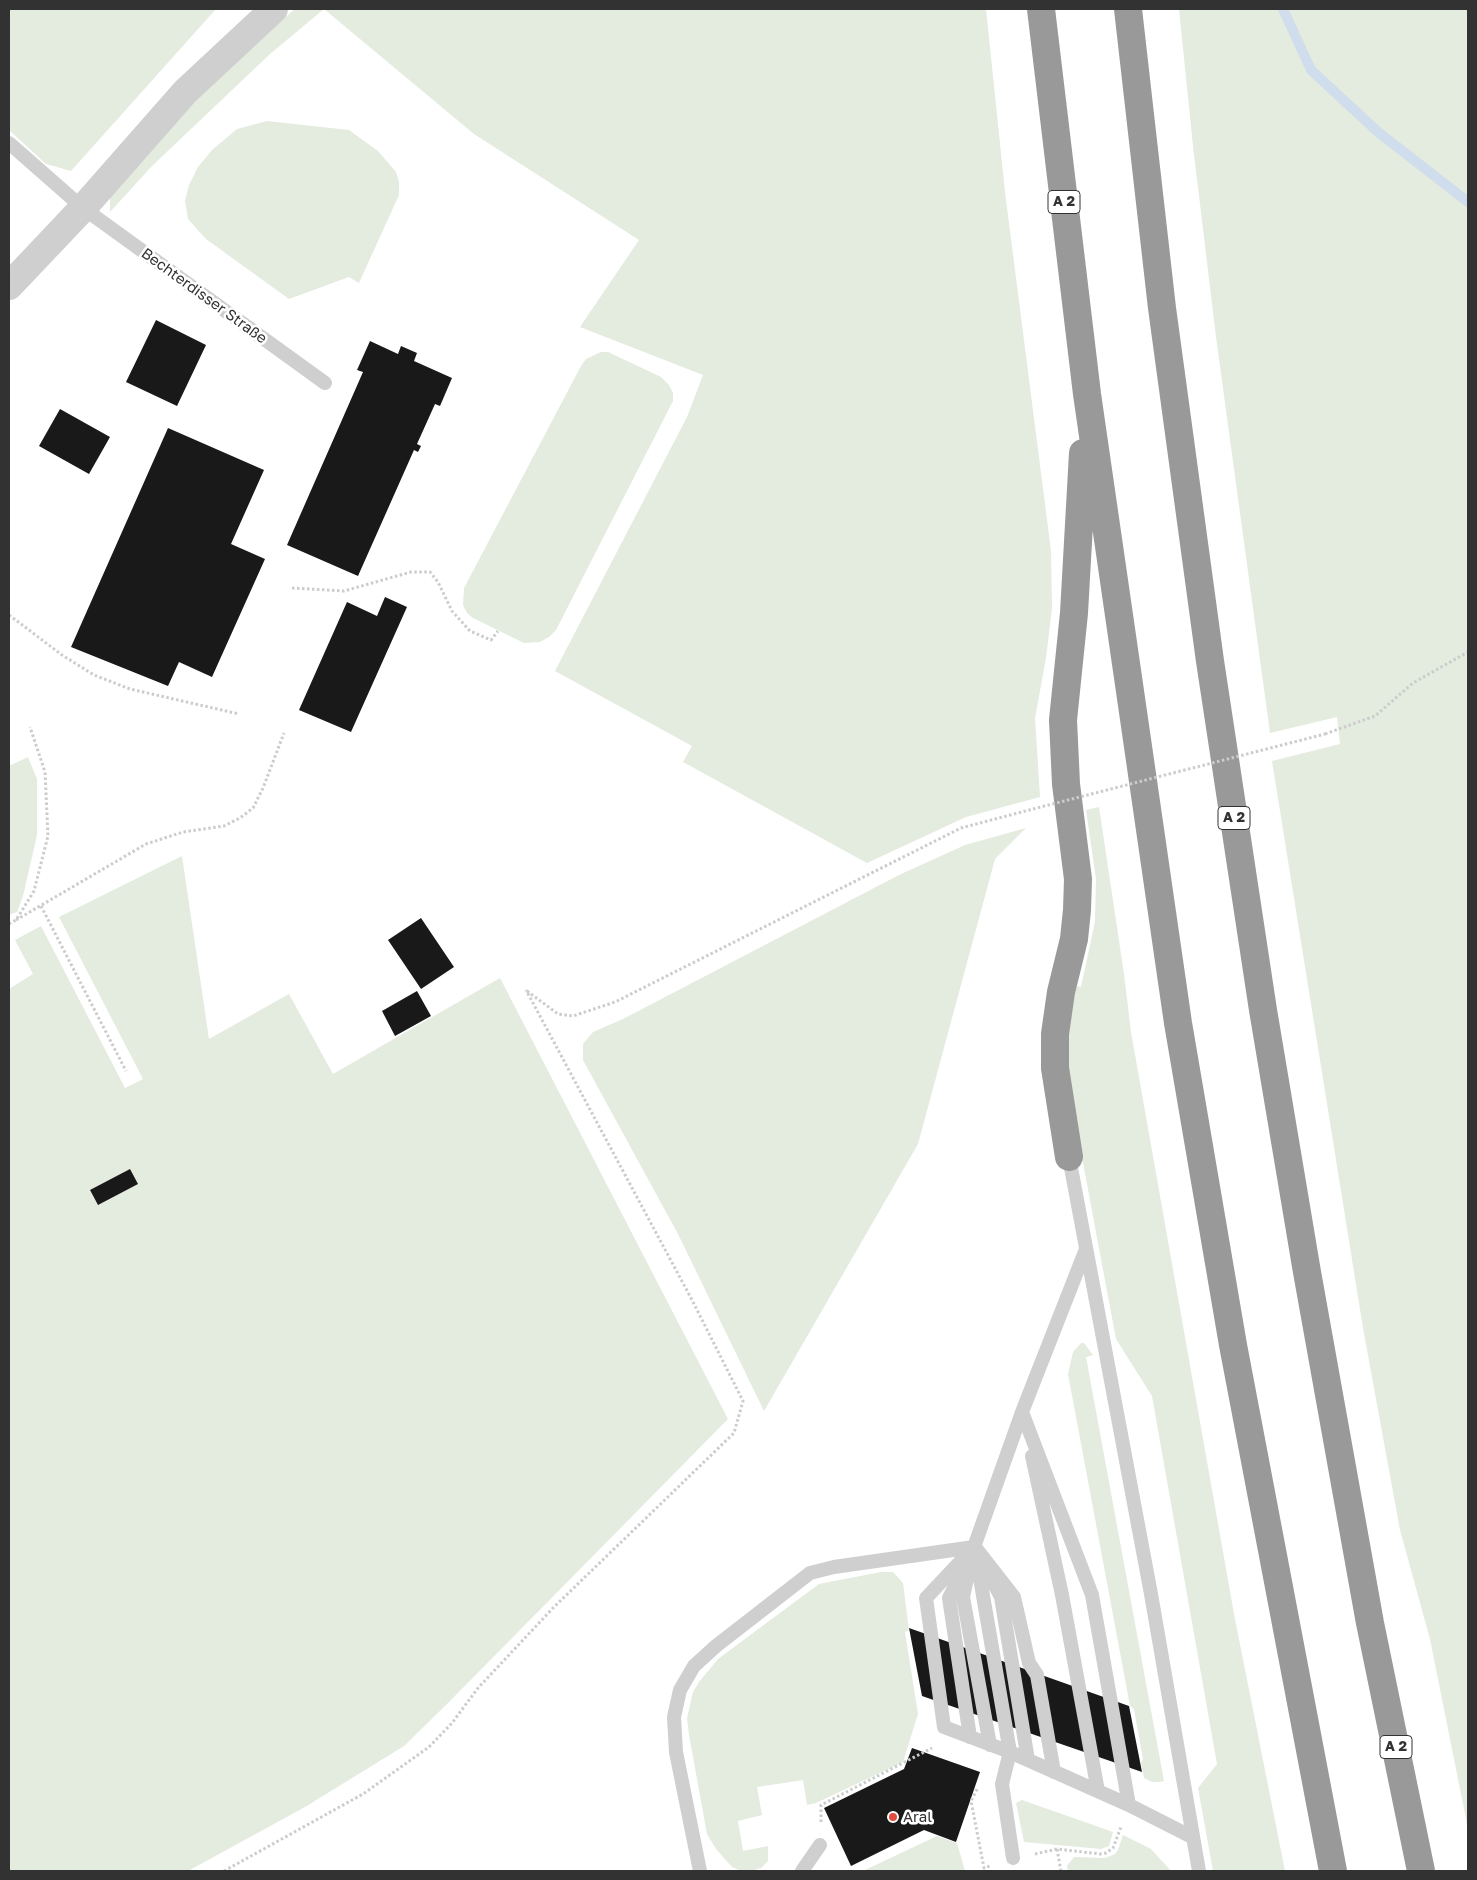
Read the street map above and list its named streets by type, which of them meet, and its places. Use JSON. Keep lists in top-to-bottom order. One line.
{"streets":{"highway":["A 2"],"lane":["Bechterdisser Straße"]},"places":["Aral"]}
